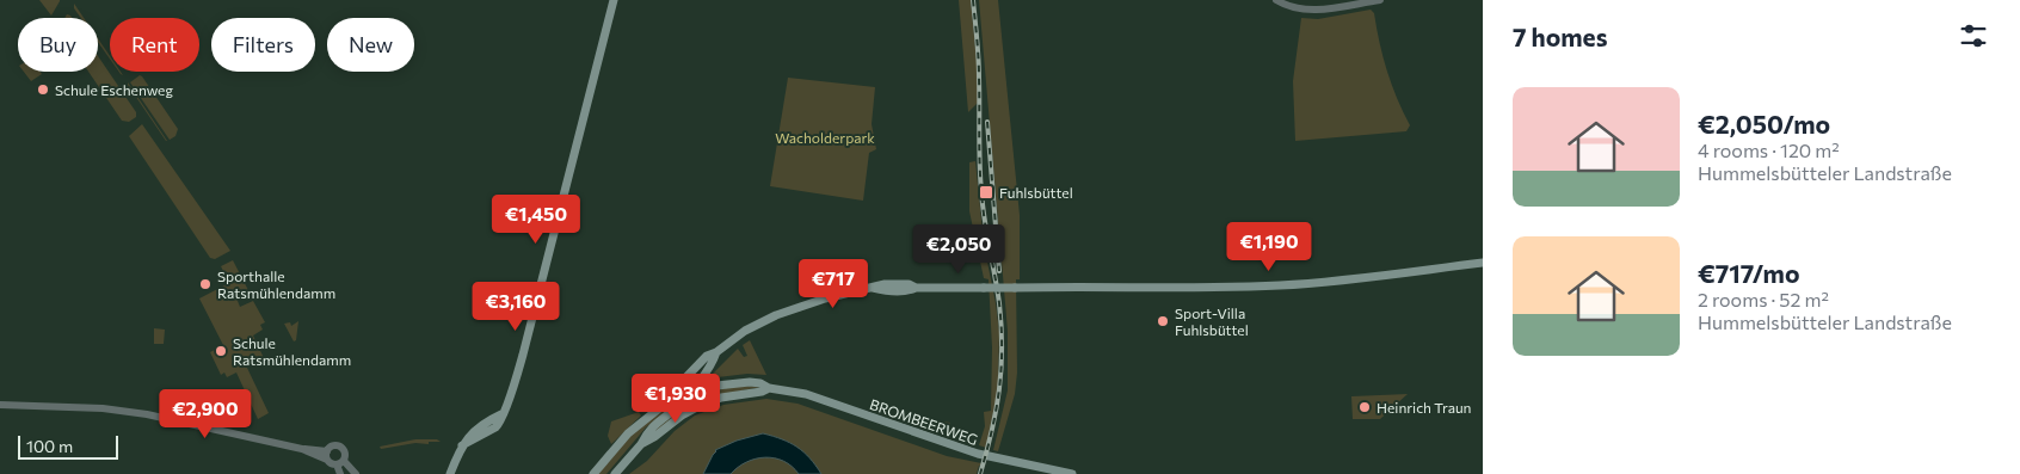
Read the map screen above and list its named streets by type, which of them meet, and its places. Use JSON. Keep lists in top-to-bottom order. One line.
{"streets":{"main road":["BROMBEERWEG"]},"parks":["Wacholderpark"],"places":{"other":["Schule Eschenweg","Sporthalle Ratsmühlendamm","Sport-Villa Fuhlsbüttel","Schule Ratsmühlendamm","Heinrich Traun"],"transit":["Fuhlsbüttel"]},"scale_bar":"100 m","page":{"heading":"7 homes","chip":["Buy","Rent","Filters","New"],"list":[{"name":"€2,050/mo","note":"4 rooms · 120 m² · Hummelsbütteler Landstraße"},{"name":"€717/mo","note":"2 rooms · 52 m² · Hummelsbütteler Landstraße"}],"price":["€1,450","€1,190","€2,050","€717","€3,160","€1,930","€2,900"],"scale":"100 m"}}
